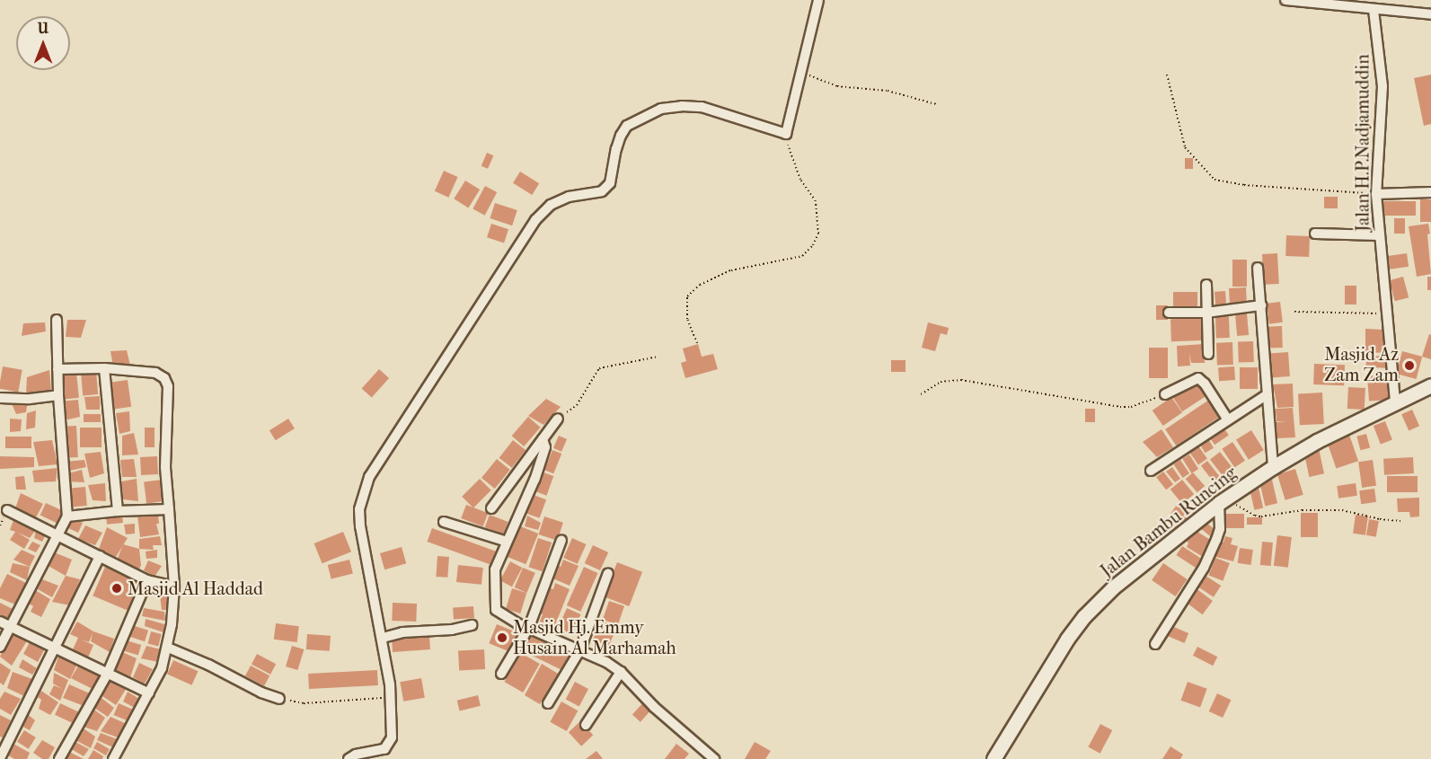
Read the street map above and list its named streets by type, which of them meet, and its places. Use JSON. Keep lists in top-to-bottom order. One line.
{"streets":{"street":["Jalan H.P.Nadjamuddin","Jalan Bambu Runcing"]},"crossings":[["Jalan H.P.Nadjamuddin","Jalan Bambu Runcing"]],"places":["Masjid Az Zam Zam","Masjid Al Haddad","Masjid Hj. Emmy Husain Al Marhamah"],"north":"top"}
